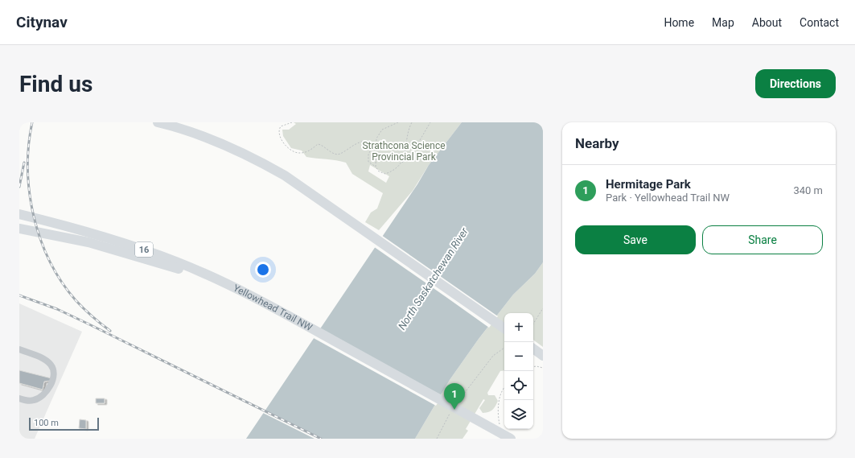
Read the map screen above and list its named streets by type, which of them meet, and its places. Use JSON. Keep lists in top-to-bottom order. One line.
{"streets":{"highway":["16","Yellowhead Trail NW"]},"water":["North Saskatchewan River"],"parks":["Strathcona Science Provincial Park"],"scale_bar":"100 m","page":{"header":"Citynav","nav":["Home","Map","About","Contact"],"buttons":["Directions",["Save","Share"]],"title":"Find us","heading":"Nearby","list":[{"mark":"1","name":"Hermitage Park","note":"Park · Yellowhead Trail NW","value":"340 m"}],"map_buttons":["+","−"],"pins":"1","scale":"100 m"}}
